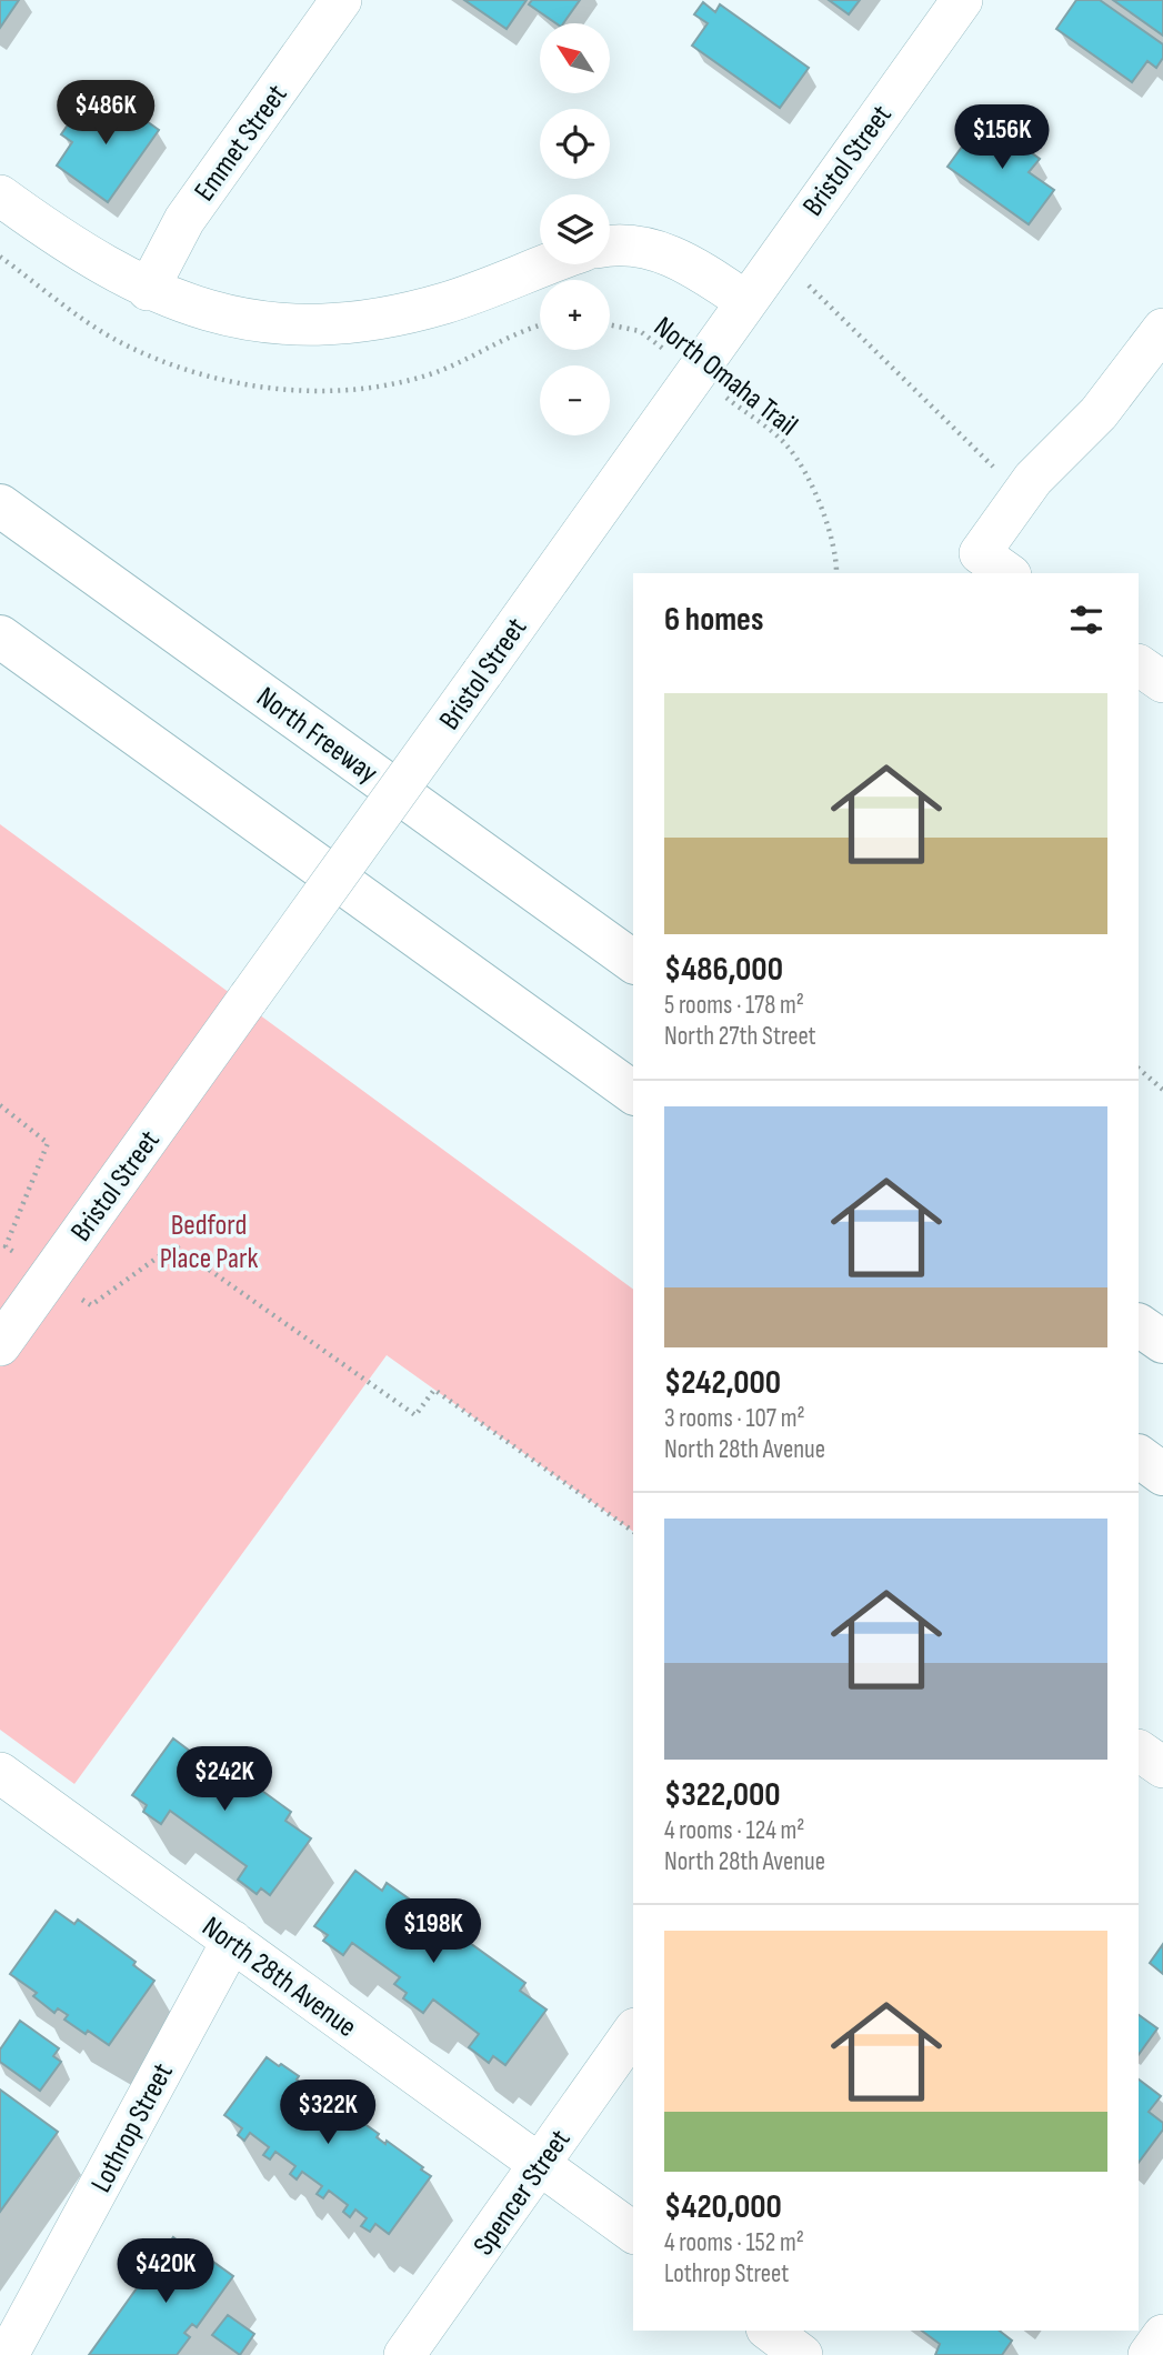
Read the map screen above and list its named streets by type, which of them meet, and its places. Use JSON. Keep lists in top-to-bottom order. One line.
{"streets":{"highway":["North Freeway"],"street":["Emmet Street","Bristol Street","North 28th Avenue","Lothrop Street","Spencer Street"],"path":["North Omaha Trail"]},"crossings":[["Bristol Street","North Omaha Trail"],["North 28th Avenue","Lothrop Street"],["North 28th Avenue","Spencer Street"]],"parks":["Bedford Place Park"],"north":"top left","page":{"map_buttons":["+","−"],"price":["$486K","$156K","$242K","$198K","$322K","$420K"],"heading":"6 homes","list":[{"name":"$486,000","note":"5 rooms · 178 m² · North 27th Street"},{"name":"$242,000","note":"3 rooms · 107 m² · North 28th Avenue"},{"name":"$322,000","note":"4 rooms · 124 m² · North 28th Avenue"},{"name":"$420,000","note":"4 rooms · 152 m² · Lothrop Street"}]}}
